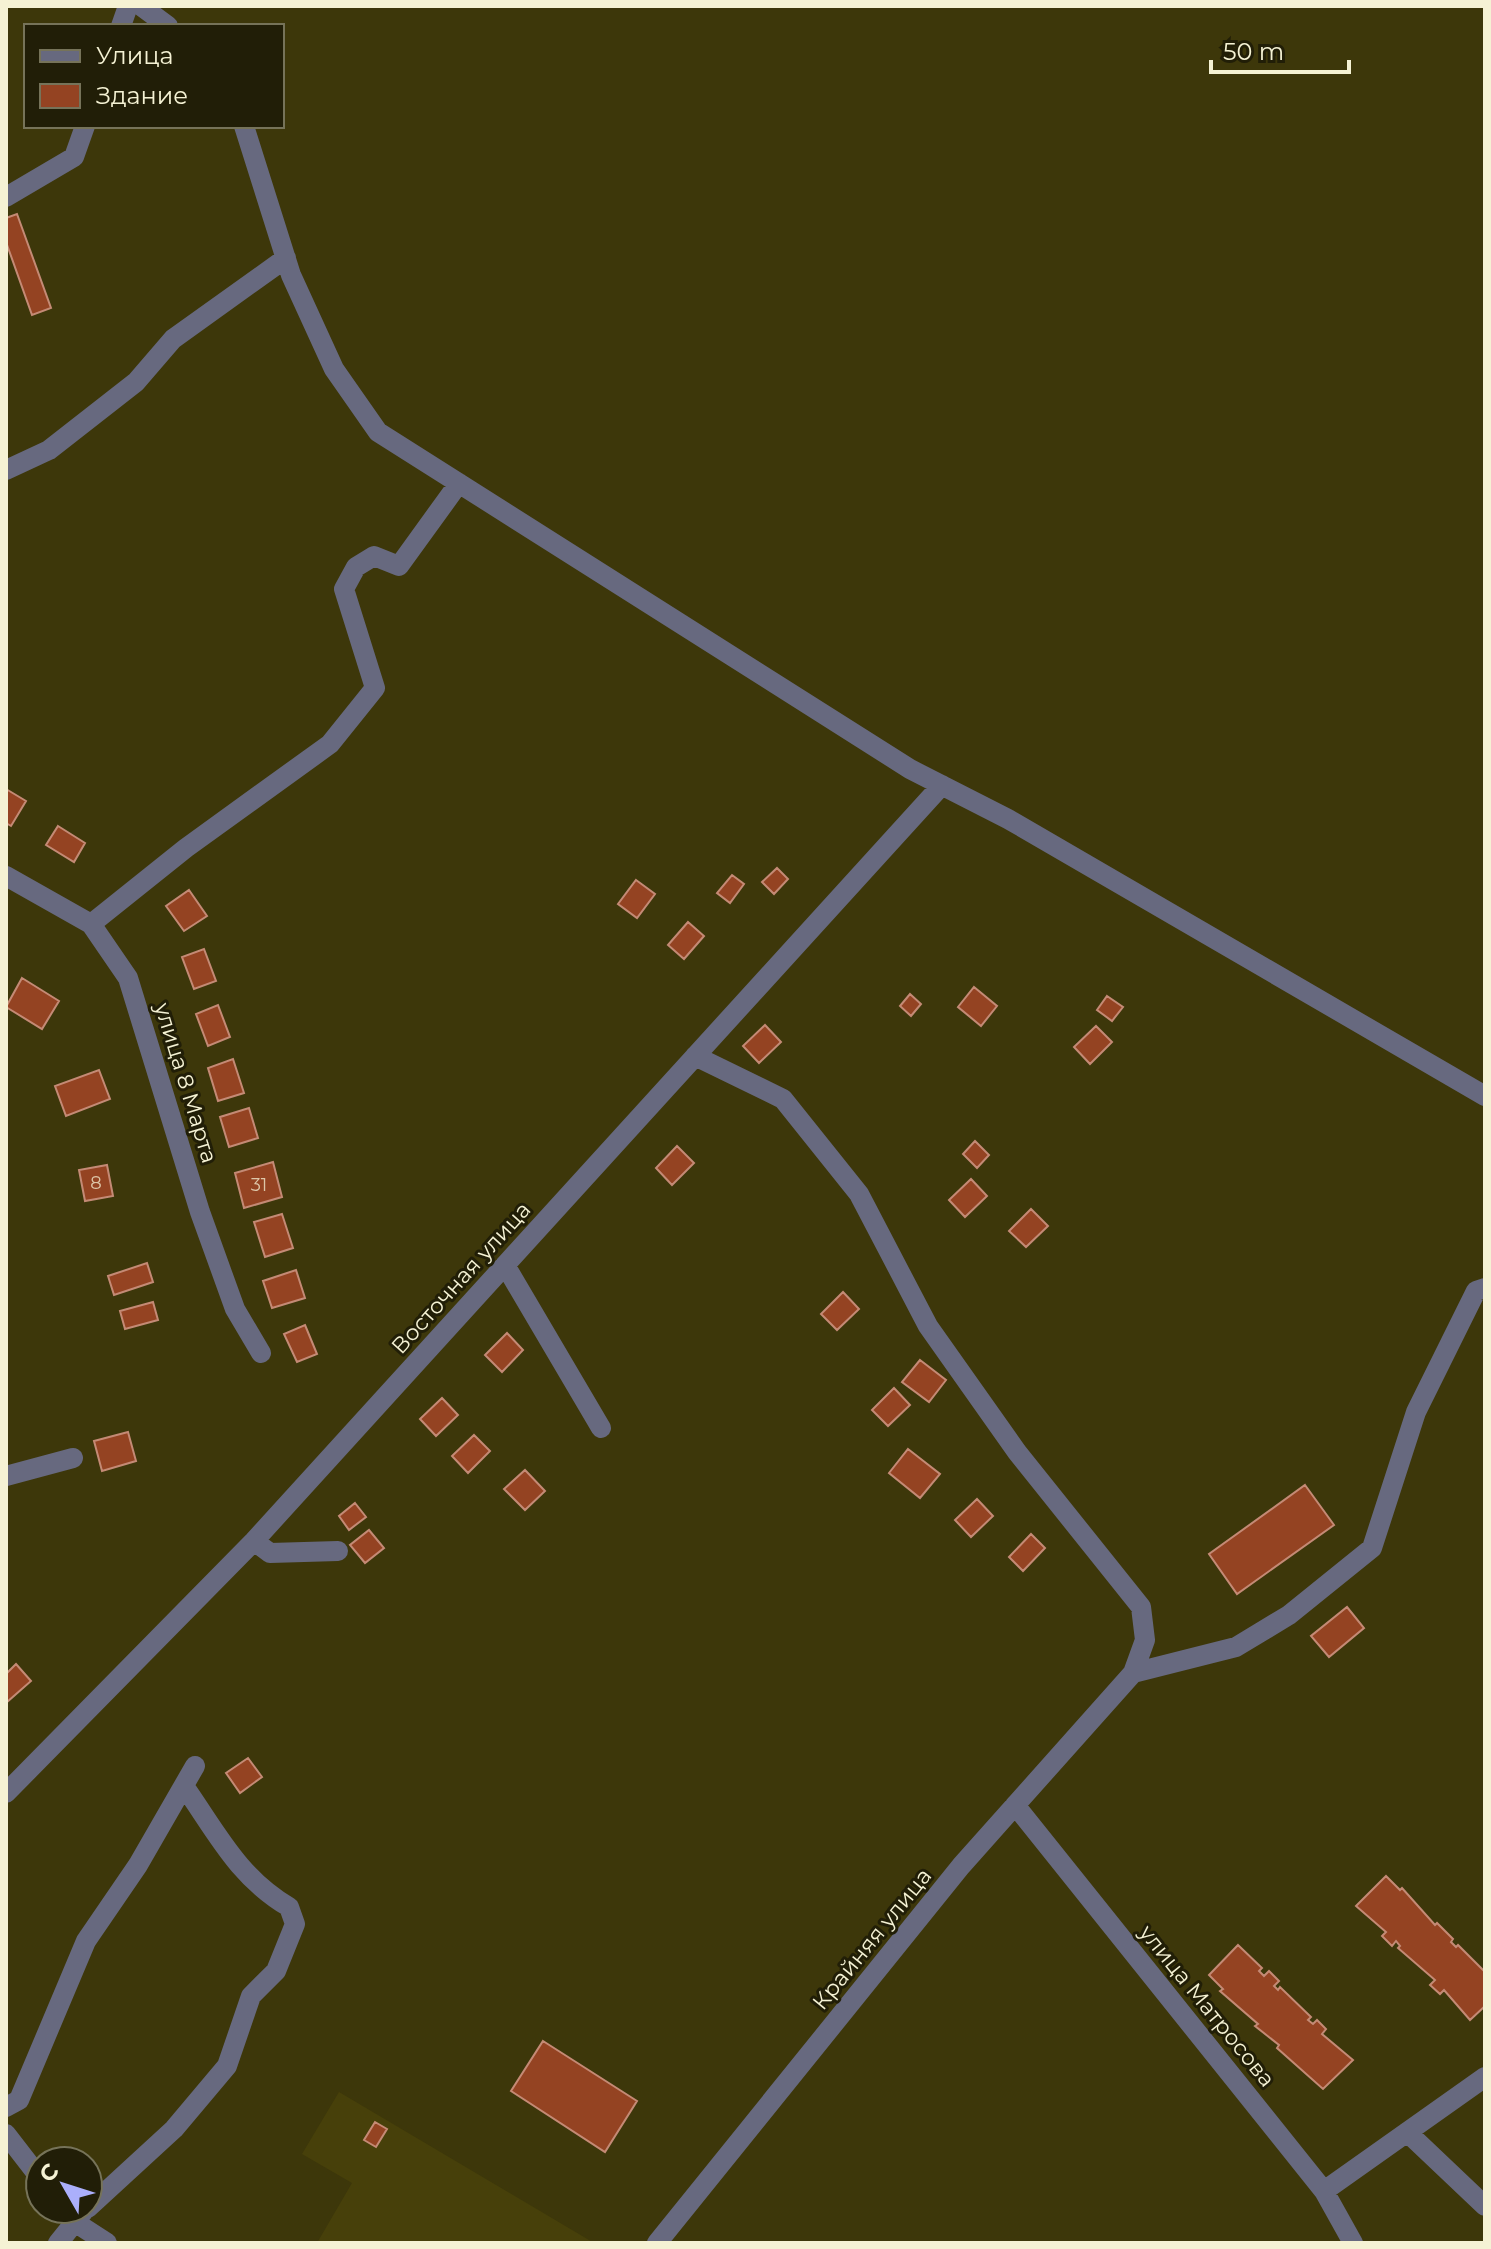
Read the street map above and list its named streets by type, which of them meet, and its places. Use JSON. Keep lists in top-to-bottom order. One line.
{"streets":{"street":["улица 8 Марта","Восточная улица","Крайняя улица","улица Матросова"]},"crossings":[["Крайняя улица","улица Матросова"]],"house_numbers":["8","31"],"legend":["Улица","Здание"],"scale_bar":"50 m","north":"top left"}
